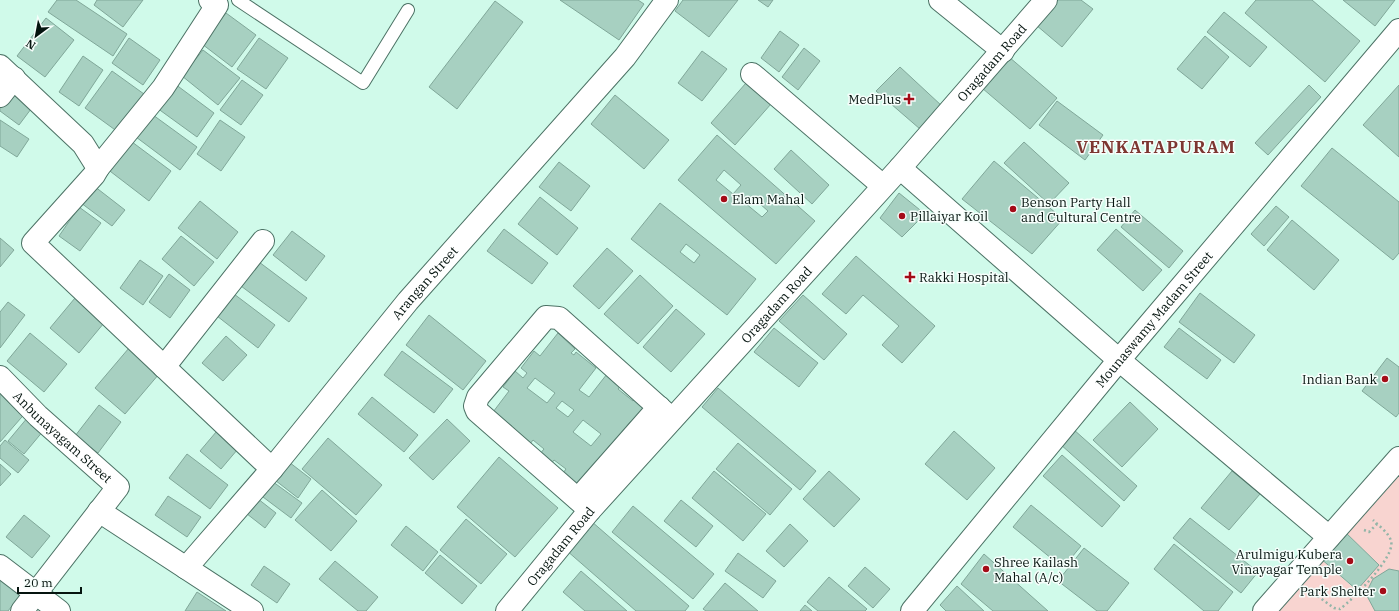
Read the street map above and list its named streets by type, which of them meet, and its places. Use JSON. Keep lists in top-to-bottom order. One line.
{"streets":{"street":["Oragadam Road","Arangan Street","Mounaswamy Madam Street","Anbunayagam Street"]},"districts":["VENKATAPURAM"],"places":{"health":["MedPlus","Rakki Hospital"],"other":["Elam Mahal","Benson Party Hall and Cultural Centre","Pillaiyar Koil","Indian Bank","Arulmigu Kubera Vinayagar Temple","Shree Kailash Mahal (A/c)","Park Shelter"]},"scale_bar":"20 m","north":"bottom left"}
